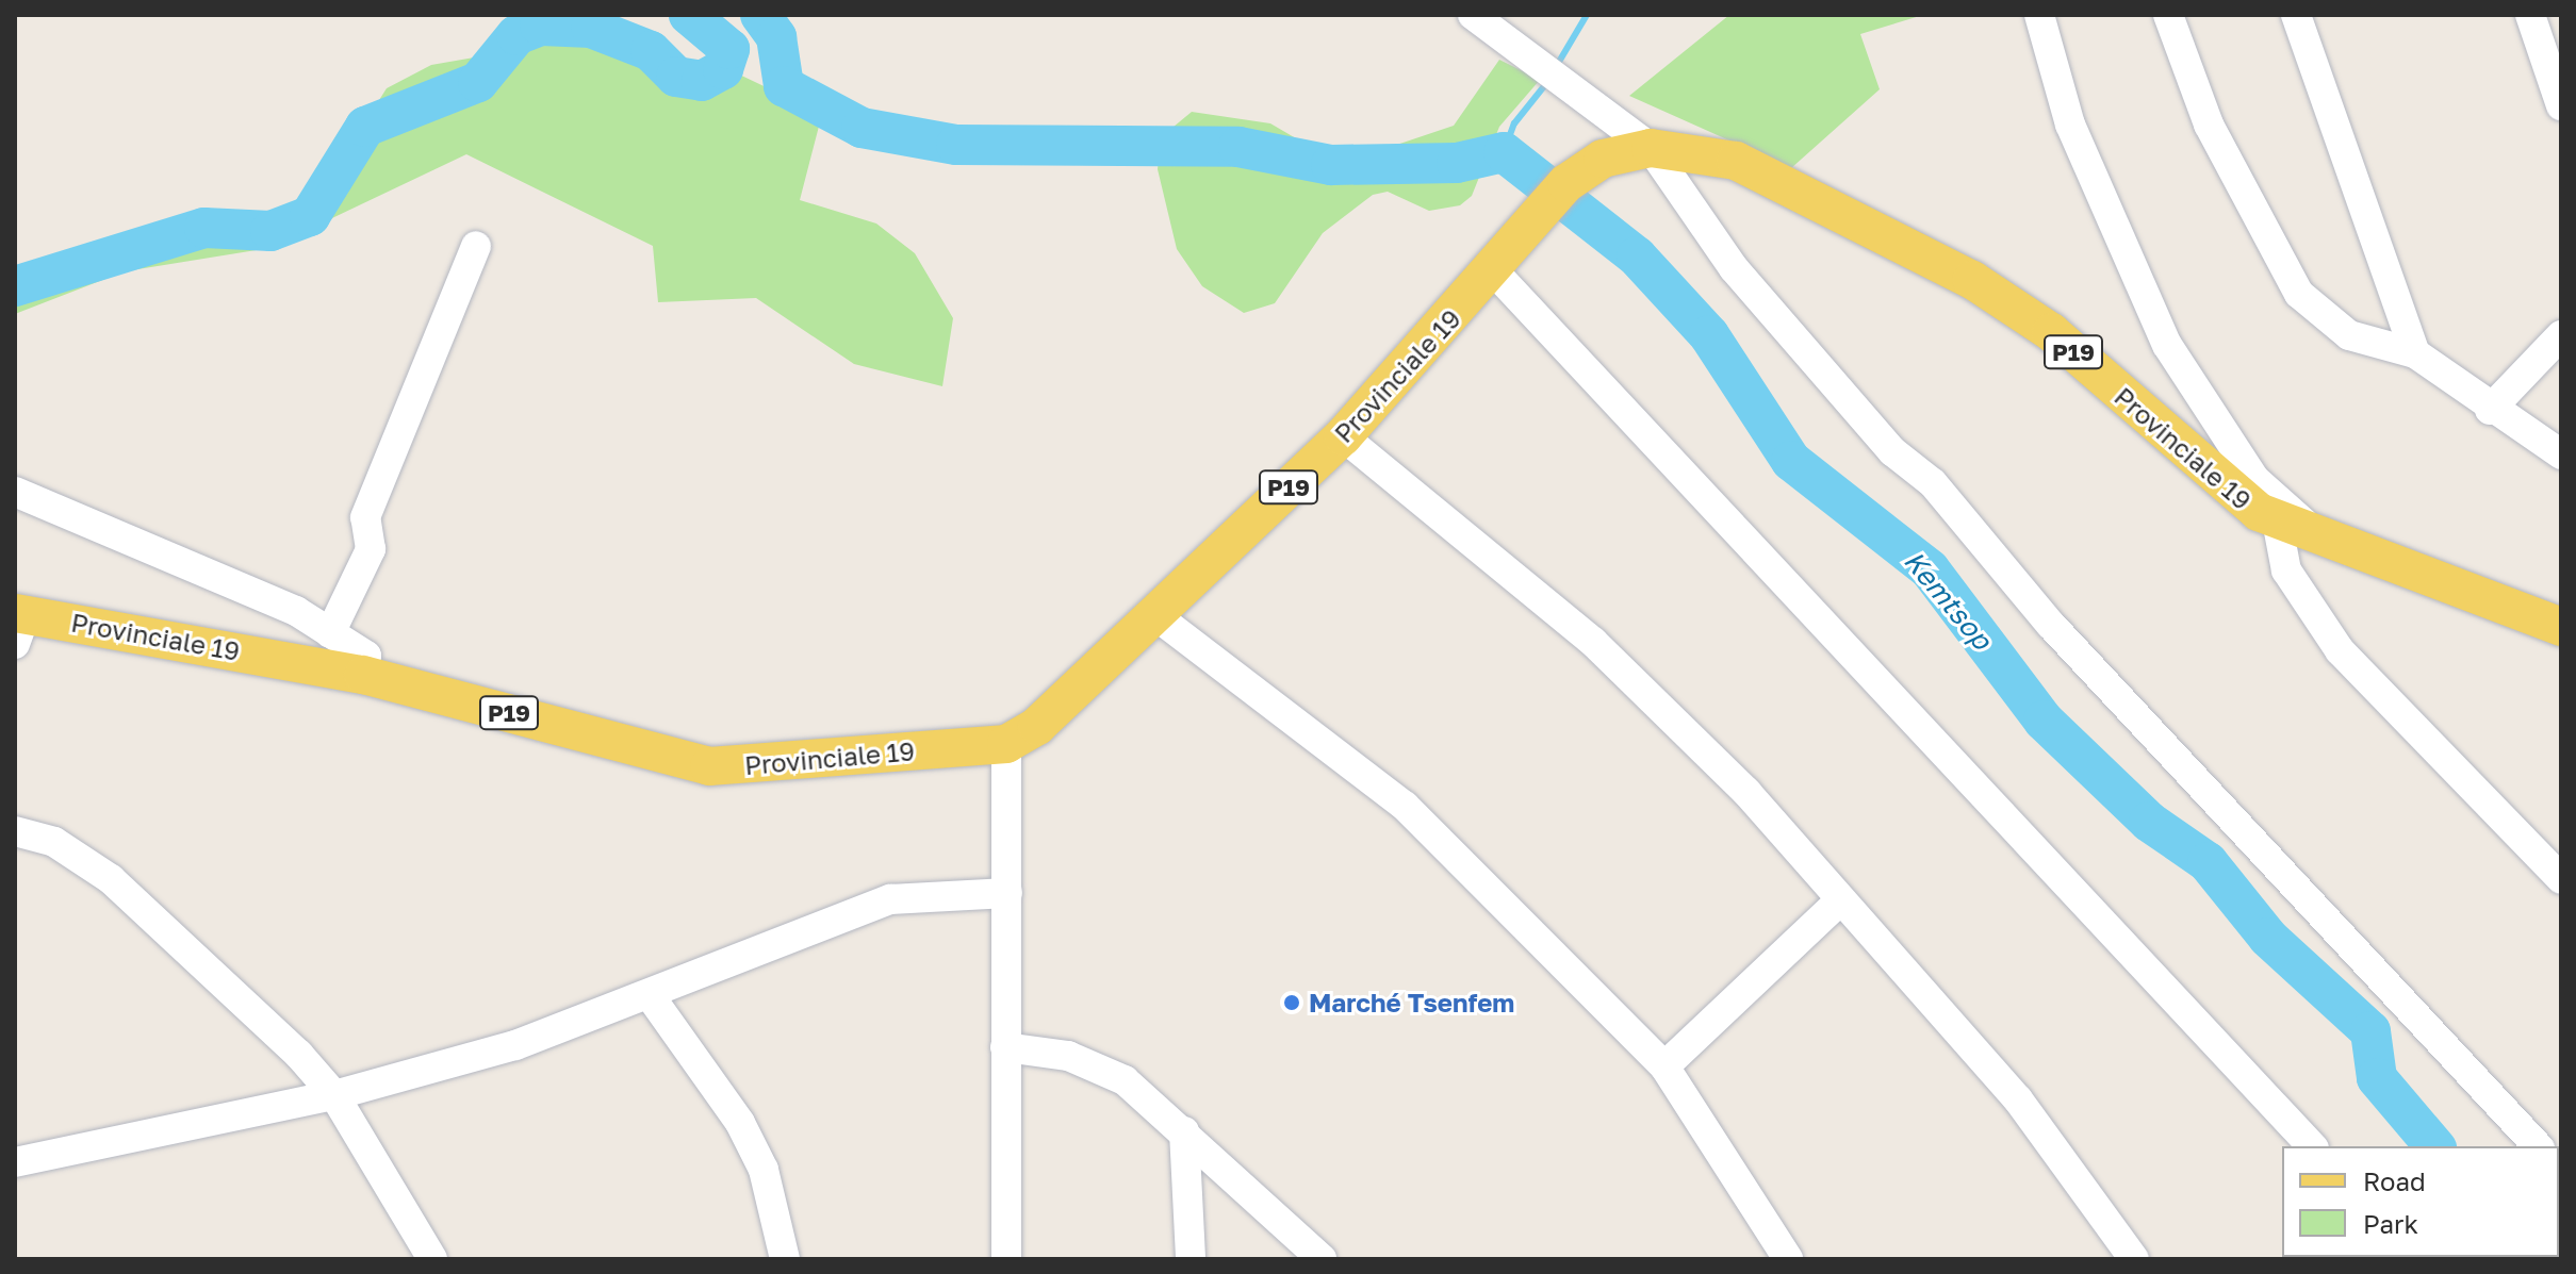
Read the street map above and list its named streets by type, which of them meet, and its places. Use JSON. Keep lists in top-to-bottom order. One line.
{"streets":{"main road":["P19","Provinciale 19"]},"water":["Kemtsop"],"places":["Marché Tsenfem"],"legend":["Road","Park"]}
